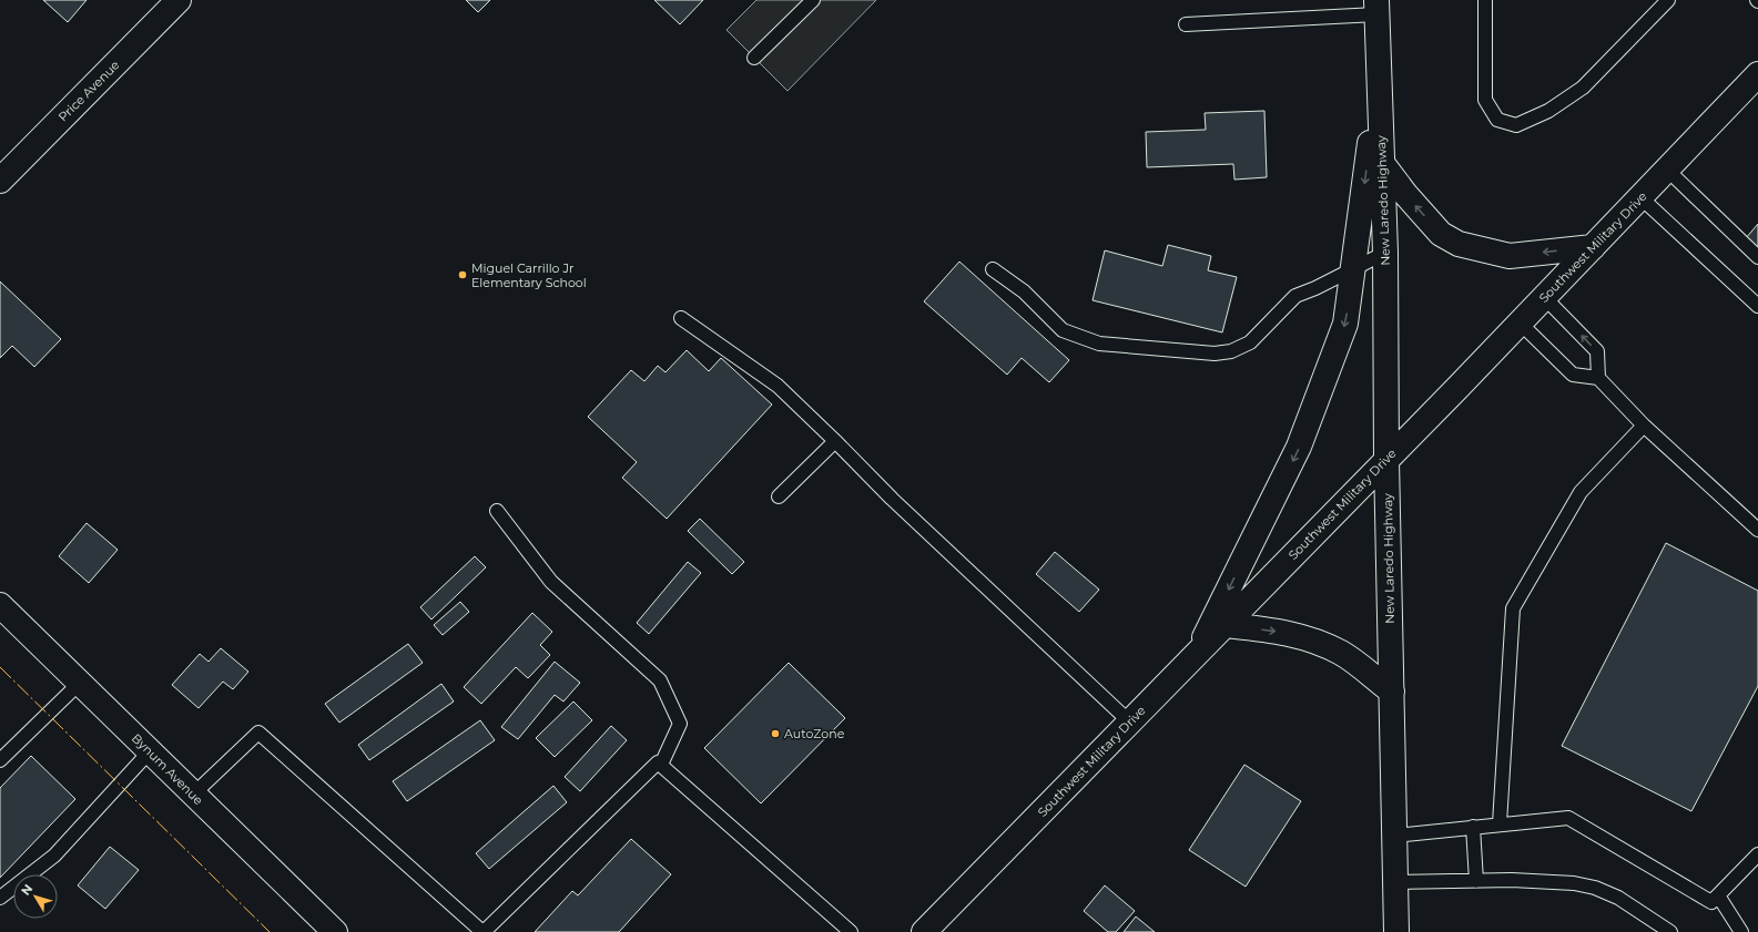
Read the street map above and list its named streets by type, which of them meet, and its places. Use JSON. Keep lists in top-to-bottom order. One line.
{"streets":{"main road":["Price Avenue","New Laredo Highway","Southwest Military Drive","Bynum Avenue"]},"crossings":[["New Laredo Highway","Southwest Military Drive"]],"places":["Miguel Carrillo Jr Elementary School","AutoZone"],"north":"top left"}
